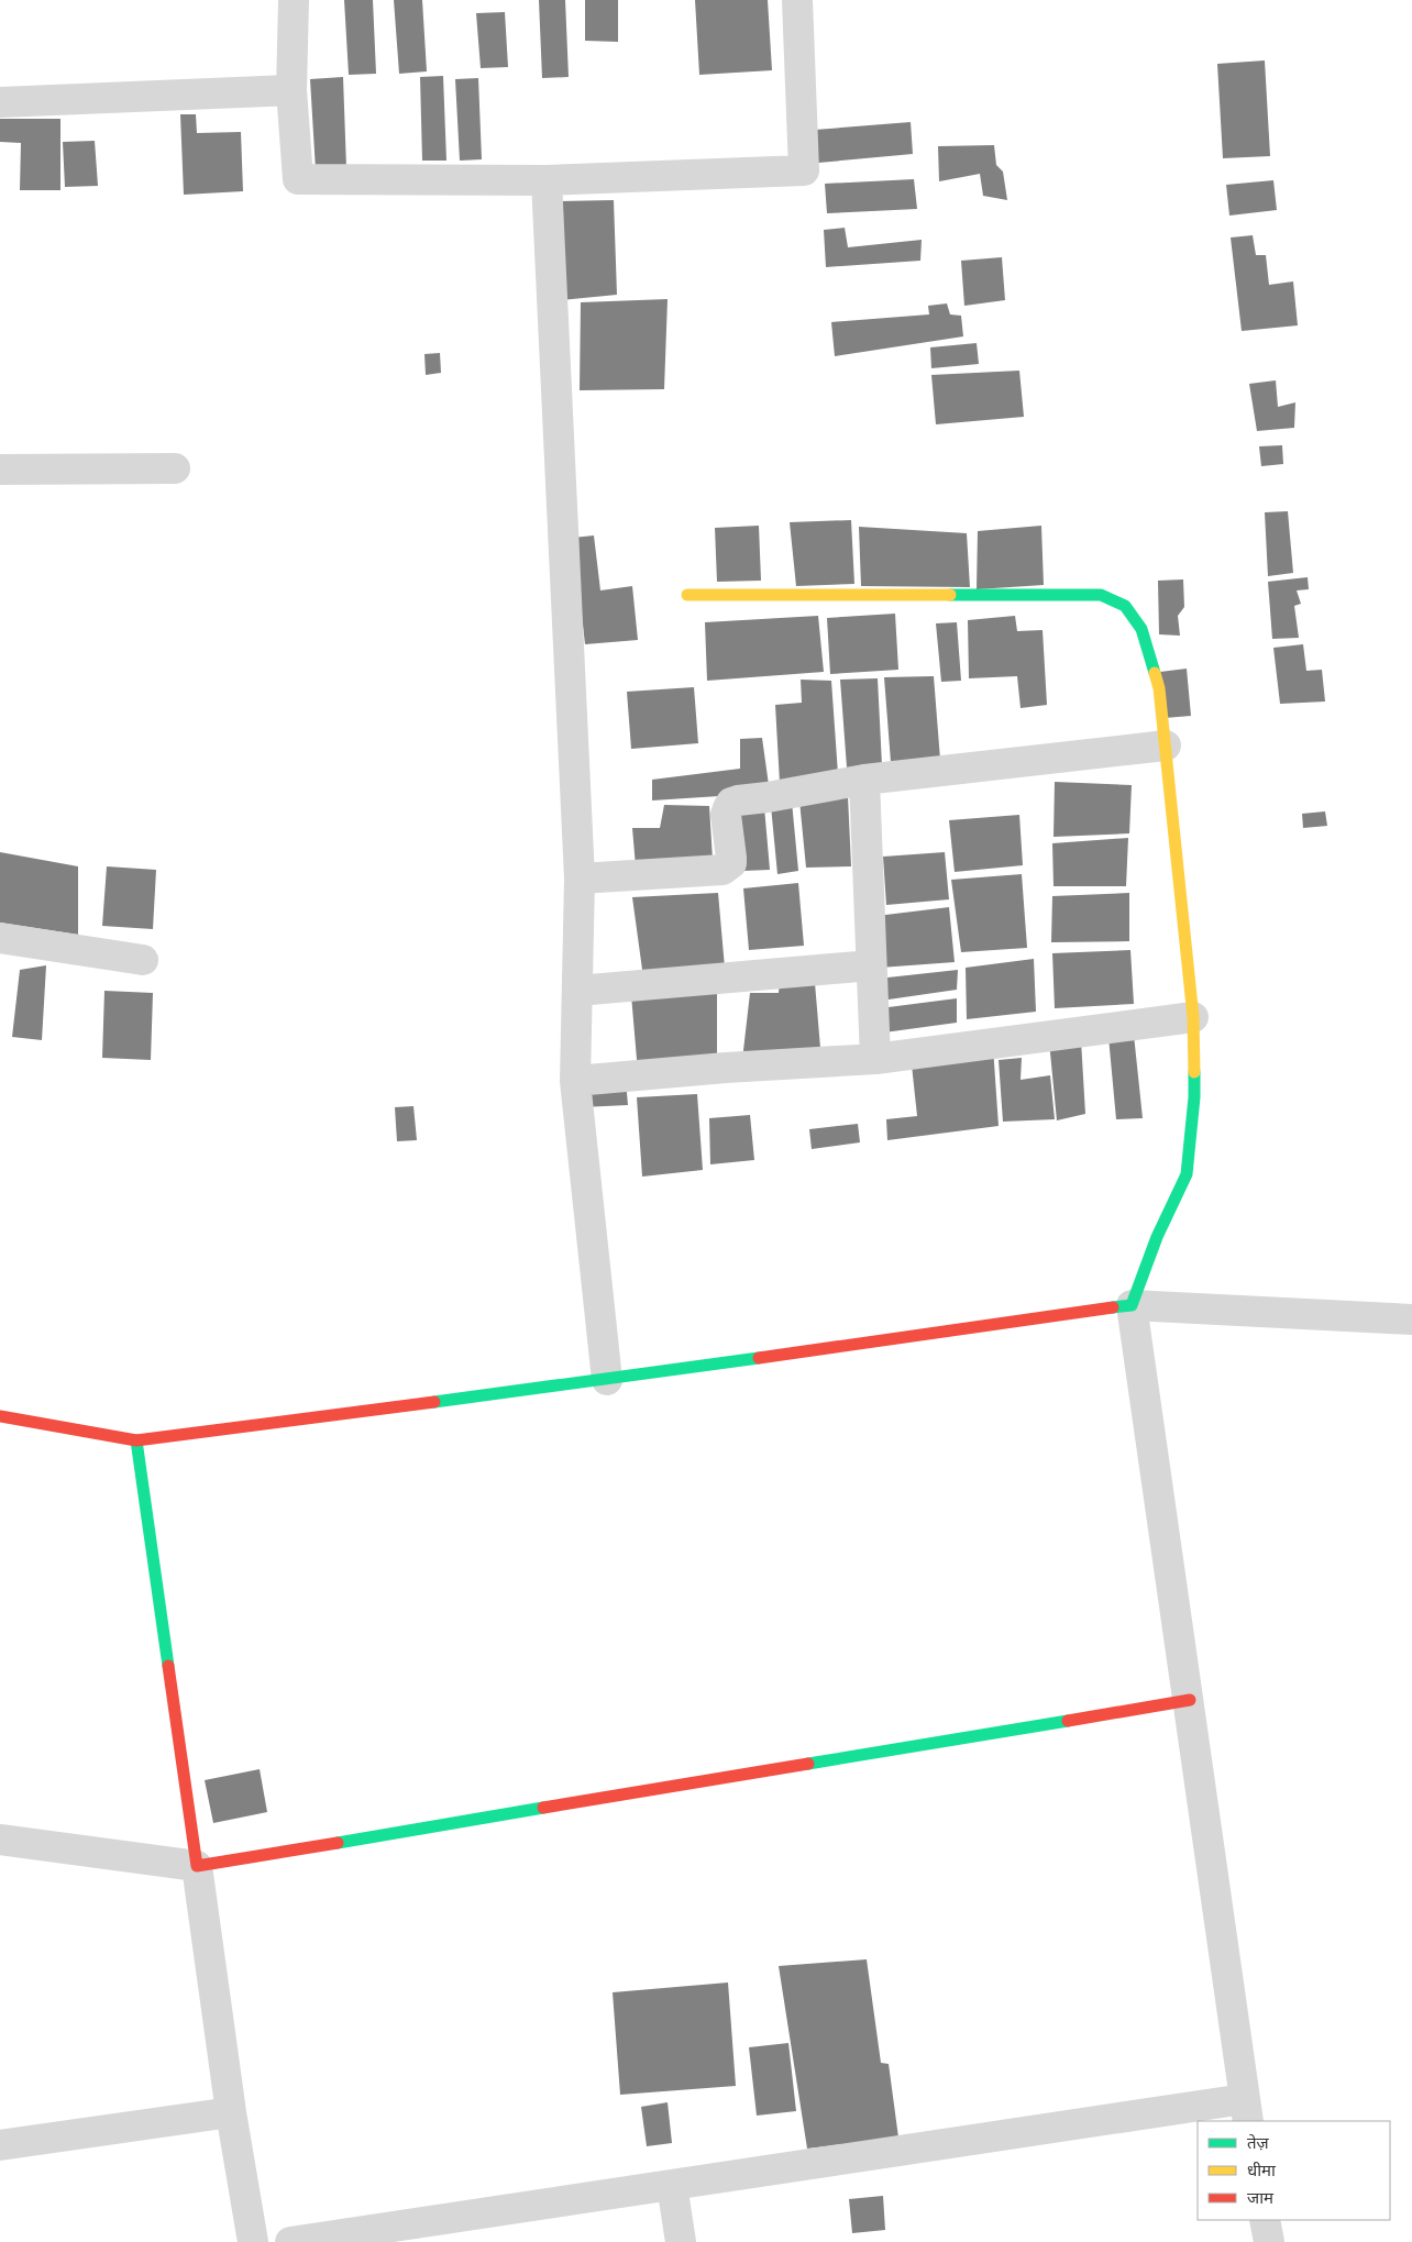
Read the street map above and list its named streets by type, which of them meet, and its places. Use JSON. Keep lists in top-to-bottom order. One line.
{"legend":["तेज़","धीमा","जाम"]}
